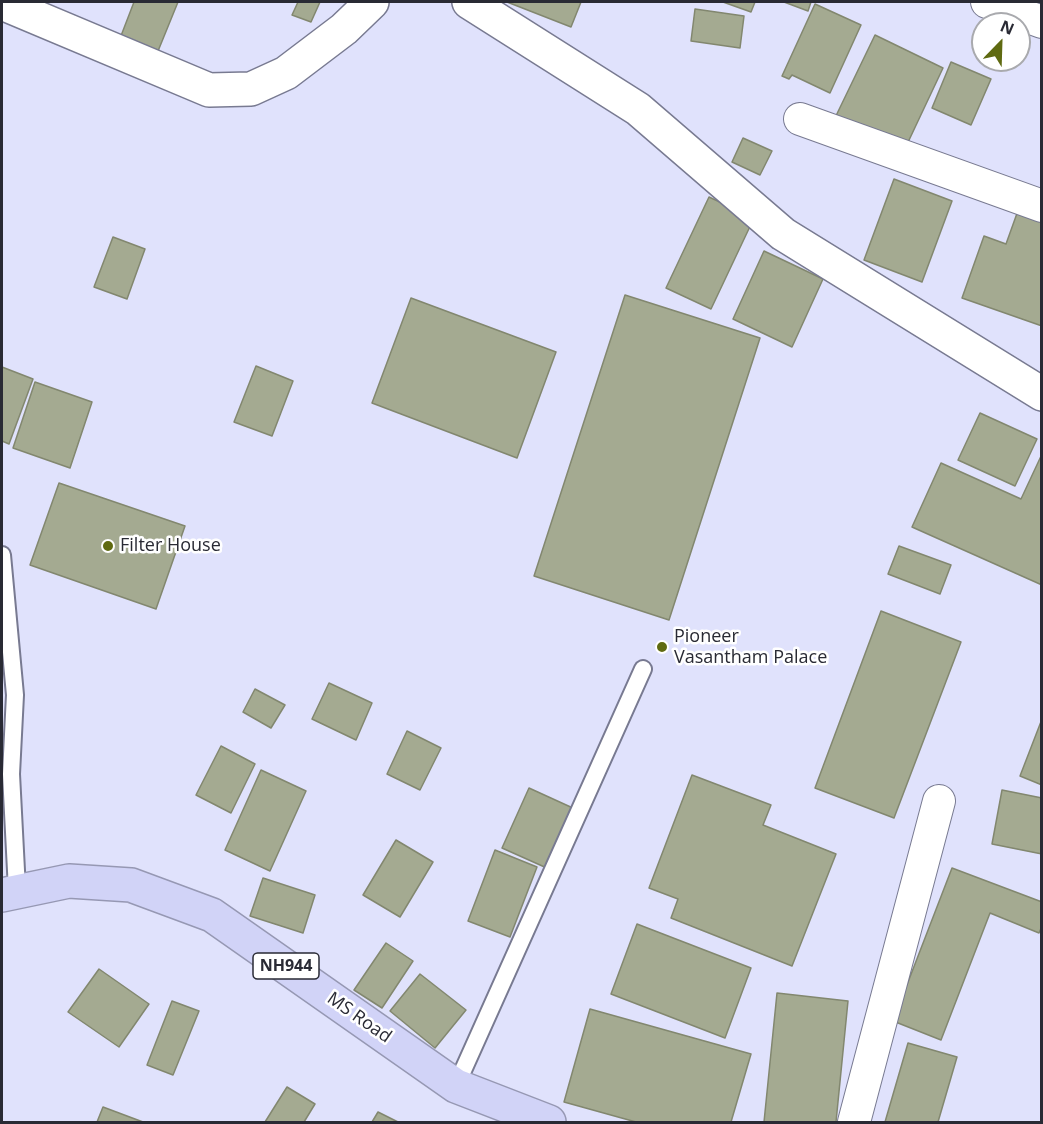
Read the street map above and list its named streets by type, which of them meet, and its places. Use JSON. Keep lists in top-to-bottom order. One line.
{"streets":{"highway":["NH944","MS Road"]},"places":["Filter House","Pioneer Vasantham Palace"],"north":"top right"}
